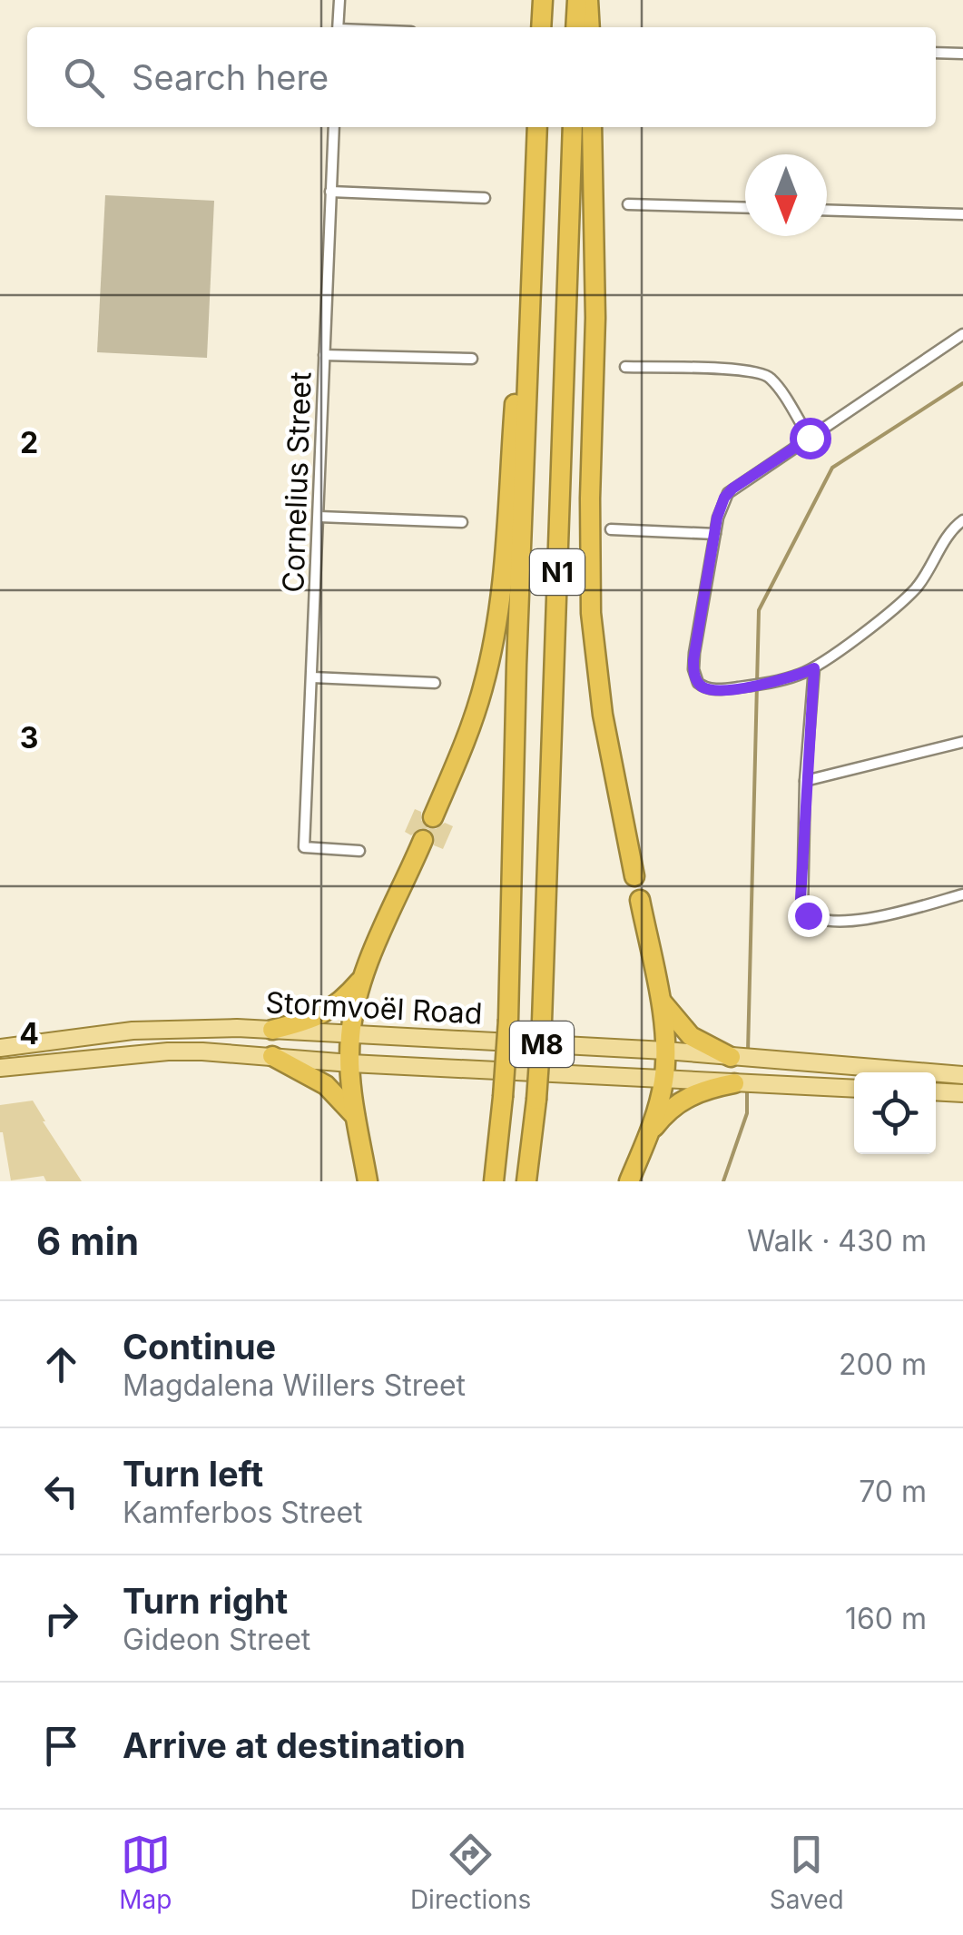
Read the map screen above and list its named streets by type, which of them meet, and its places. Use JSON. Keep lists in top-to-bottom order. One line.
{"streets":{"highway":["N1"],"main road":["Stormvoël Road","M8"],"street":["Cornelius Street"]},"north":"bottom","page":{"search":"Search here","heading":["6 min","Walk · 430 m"],"list":[["Continue","Magdalena Willers Street","200 m"],["Turn left","Kamferbos Street","70 m"],["Turn right","Gideon Street","160 m"],"Arrive at destination"],"nav":["Map","Directions","Saved"]},"grid":{"rows":["2","3","4"]}}
